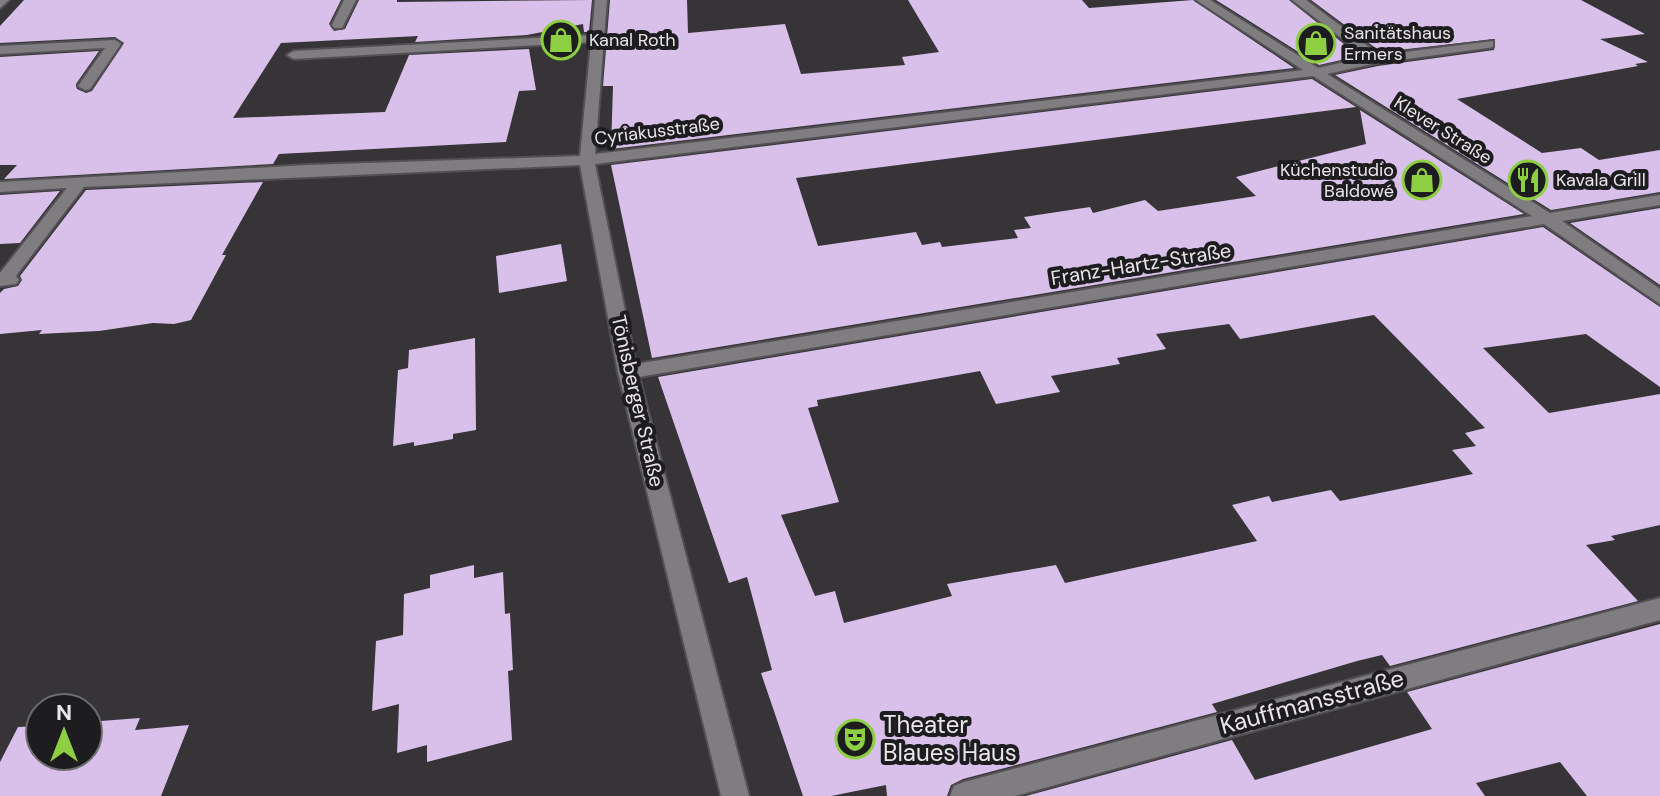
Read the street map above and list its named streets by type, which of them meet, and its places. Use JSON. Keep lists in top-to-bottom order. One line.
{"streets":{"street":["Klever Straße","Cyriakusstraße","Franz-Hartz-Straße","Tönisberger Straße","Kauffmansstraße"]},"crossings":[["Klever Straße","Cyriakusstraße"],["Klever Straße","Franz-Hartz-Straße"],["Cyriakusstraße","Tönisberger Straße"],["Franz-Hartz-Straße","Tönisberger Straße"]],"places":{"shop":["Kanal Roth","Sanitätshaus Ermers","Küchenstudio Baldowé"],"restaurant":["Kavala Grill"],"theatre":["Theater Blaues Haus"]},"north":"top"}
